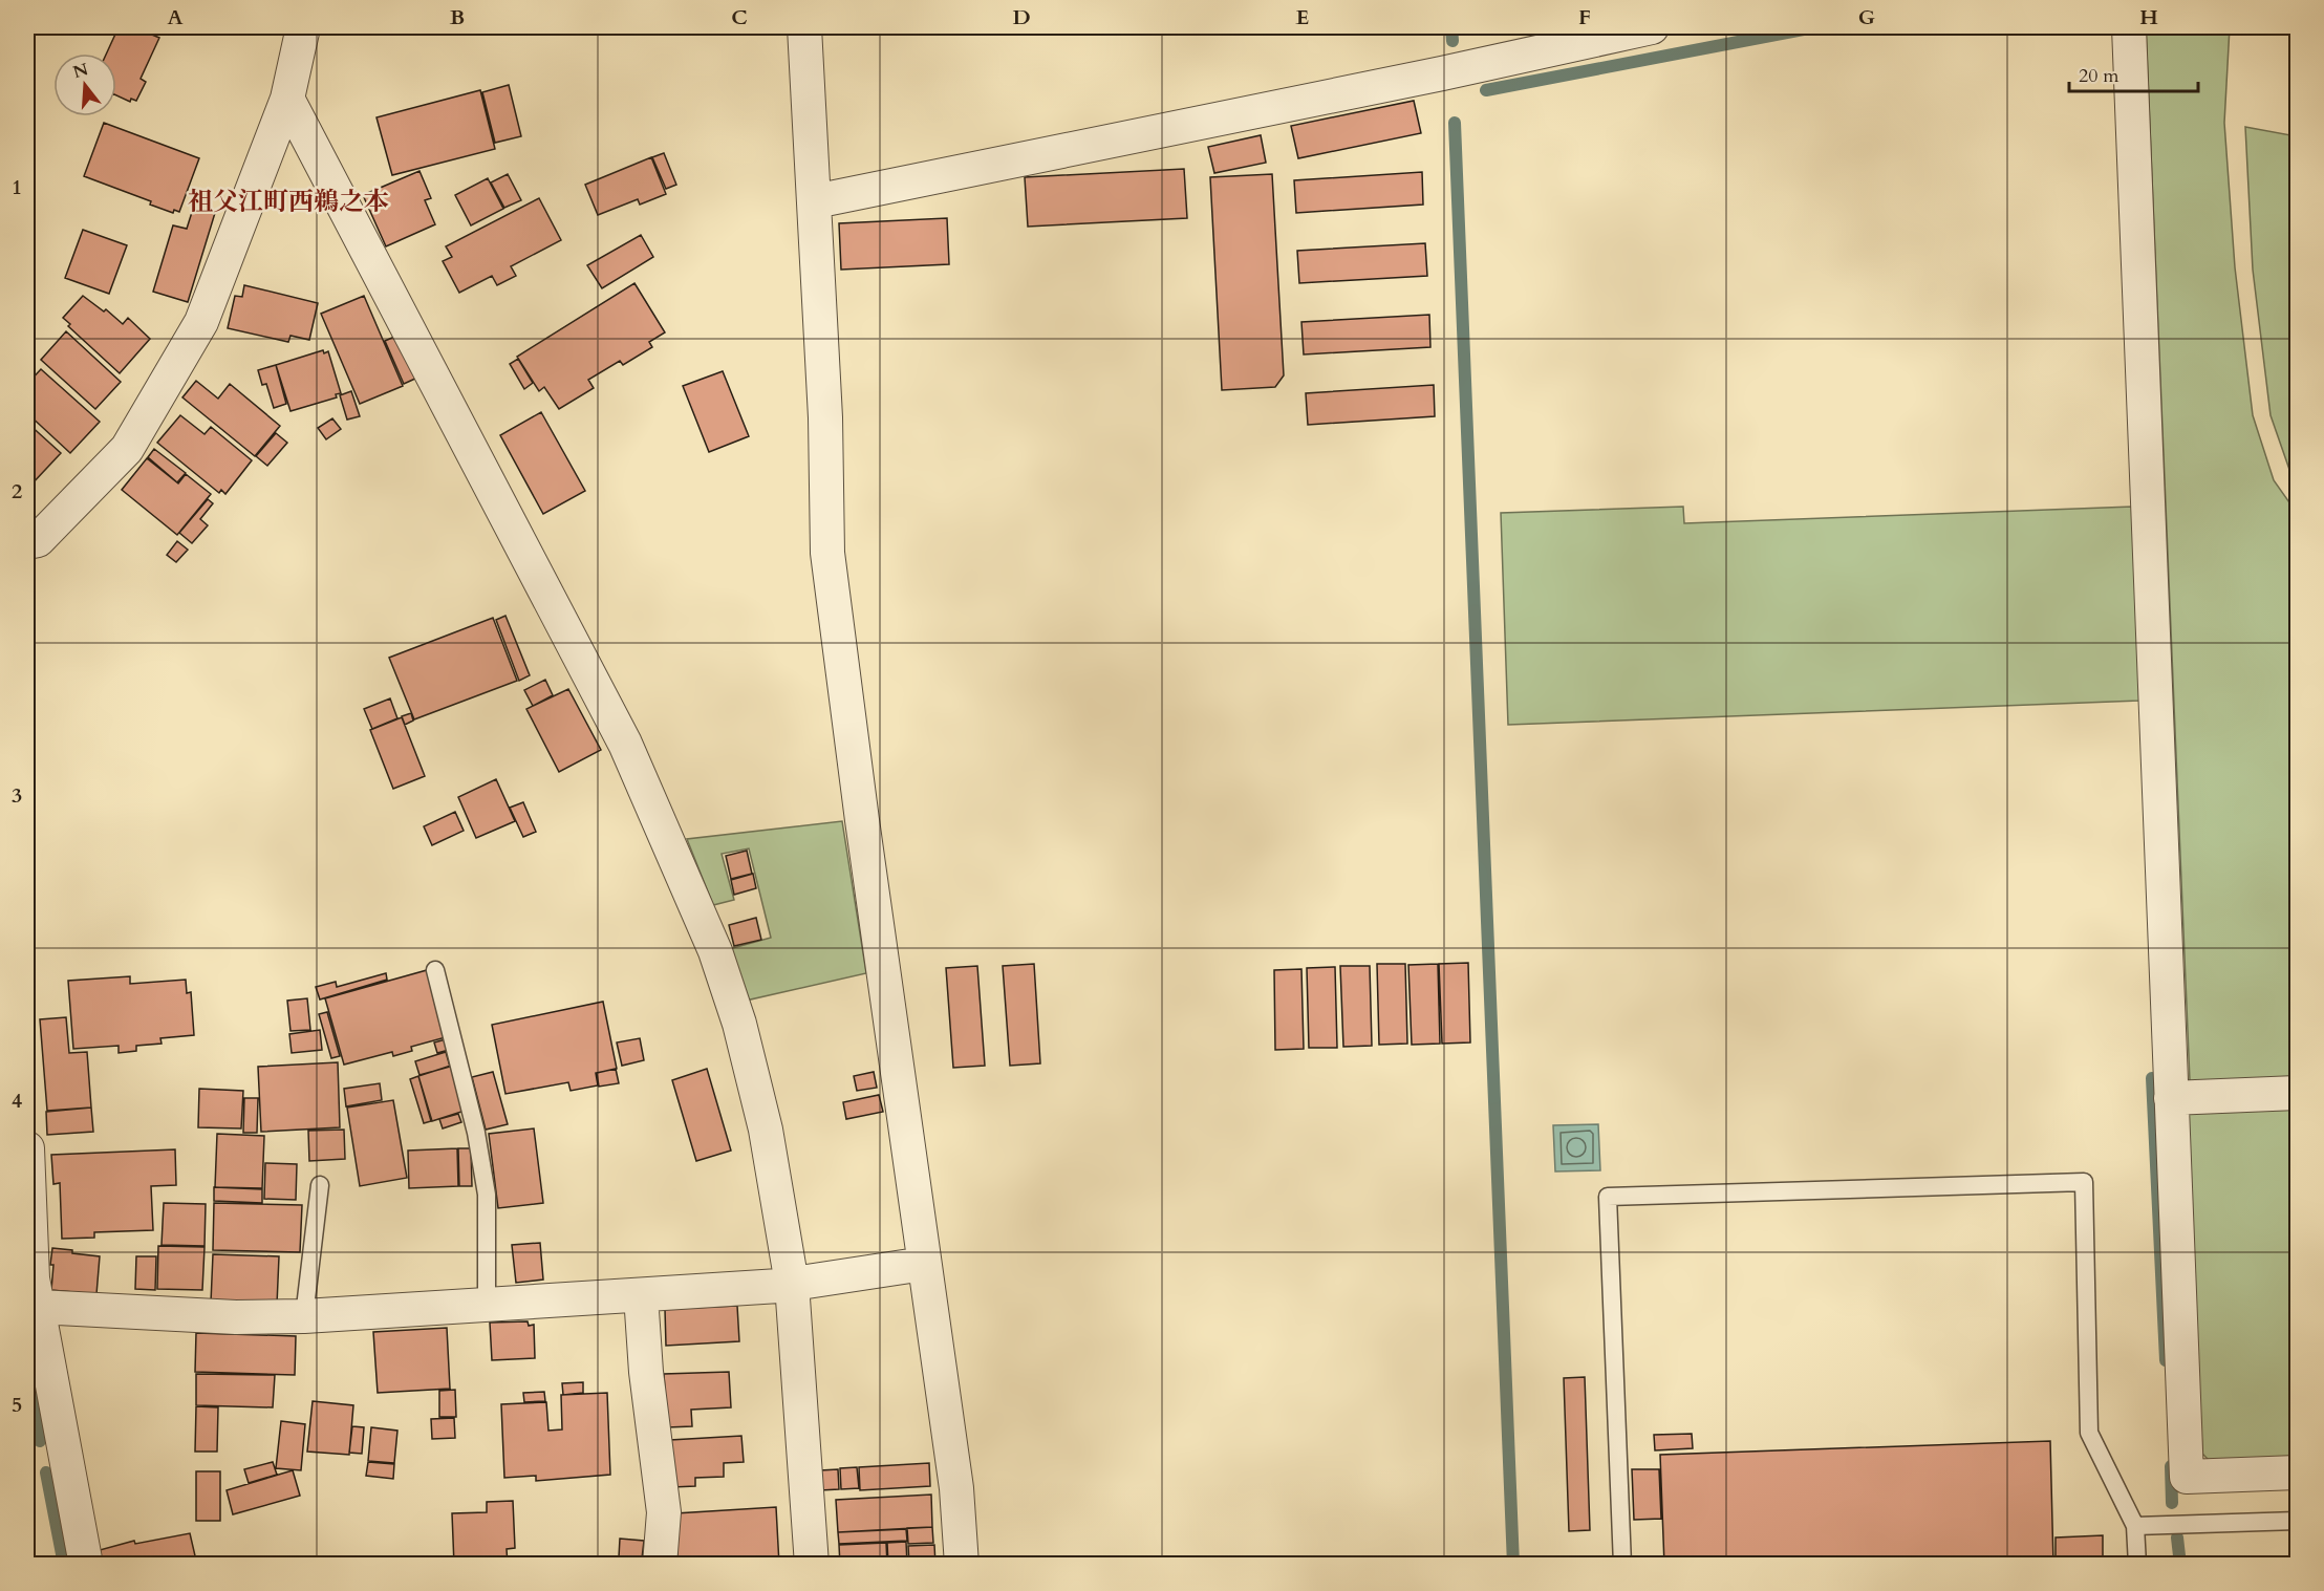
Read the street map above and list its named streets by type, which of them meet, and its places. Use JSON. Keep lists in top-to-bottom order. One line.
{"districts":["祖父江町西鵜之本"],"scale_bar":"20 m","north":"top","grid":{"columns":["A","B","C","D","E","F","G","H"],"rows":["1","2","3","4","5"]}}
